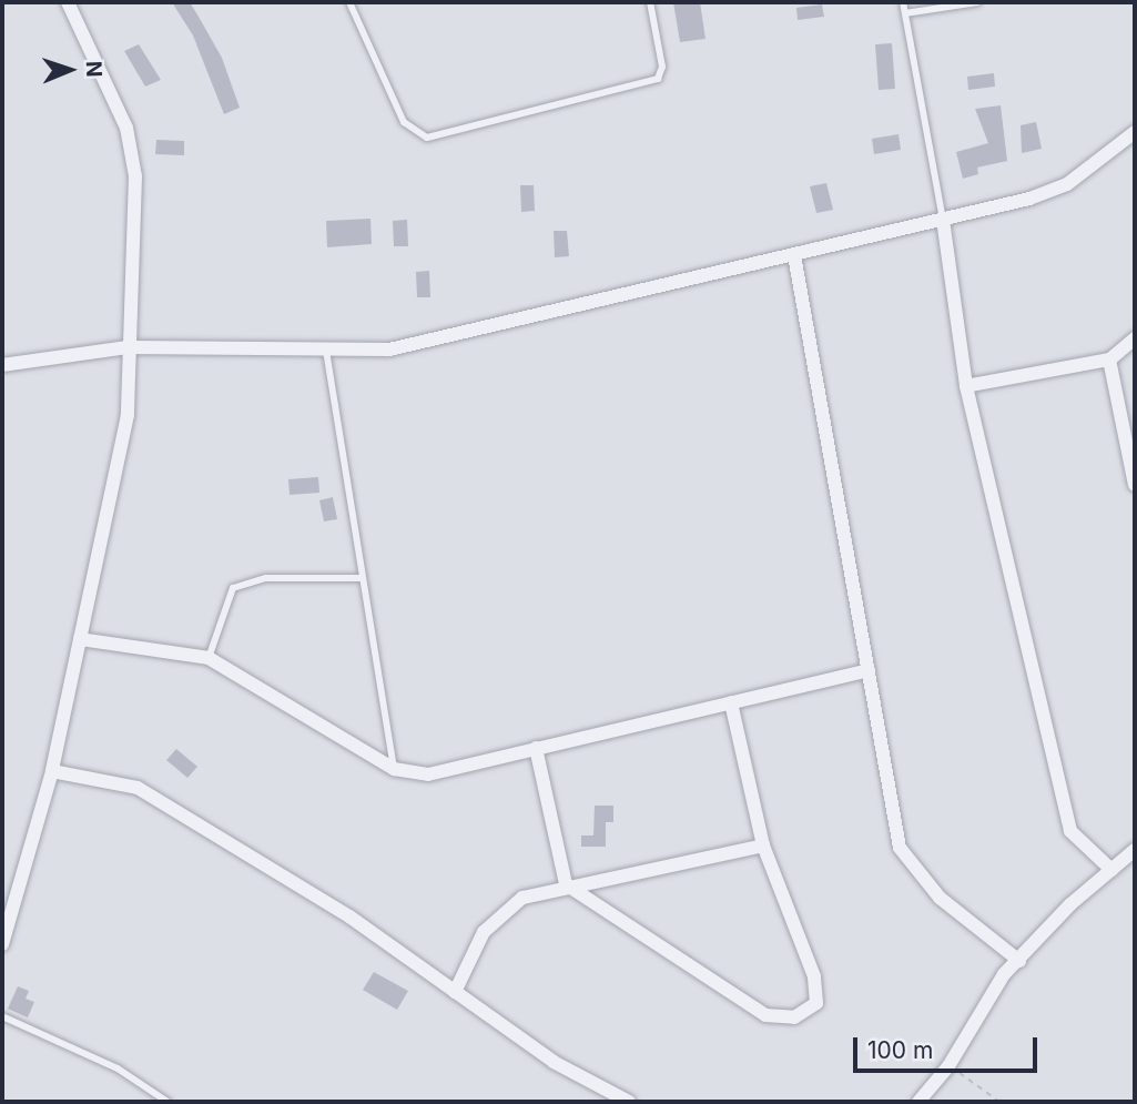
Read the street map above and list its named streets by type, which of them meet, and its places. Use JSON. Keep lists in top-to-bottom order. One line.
{"scale_bar":"100 m","north":"right"}
